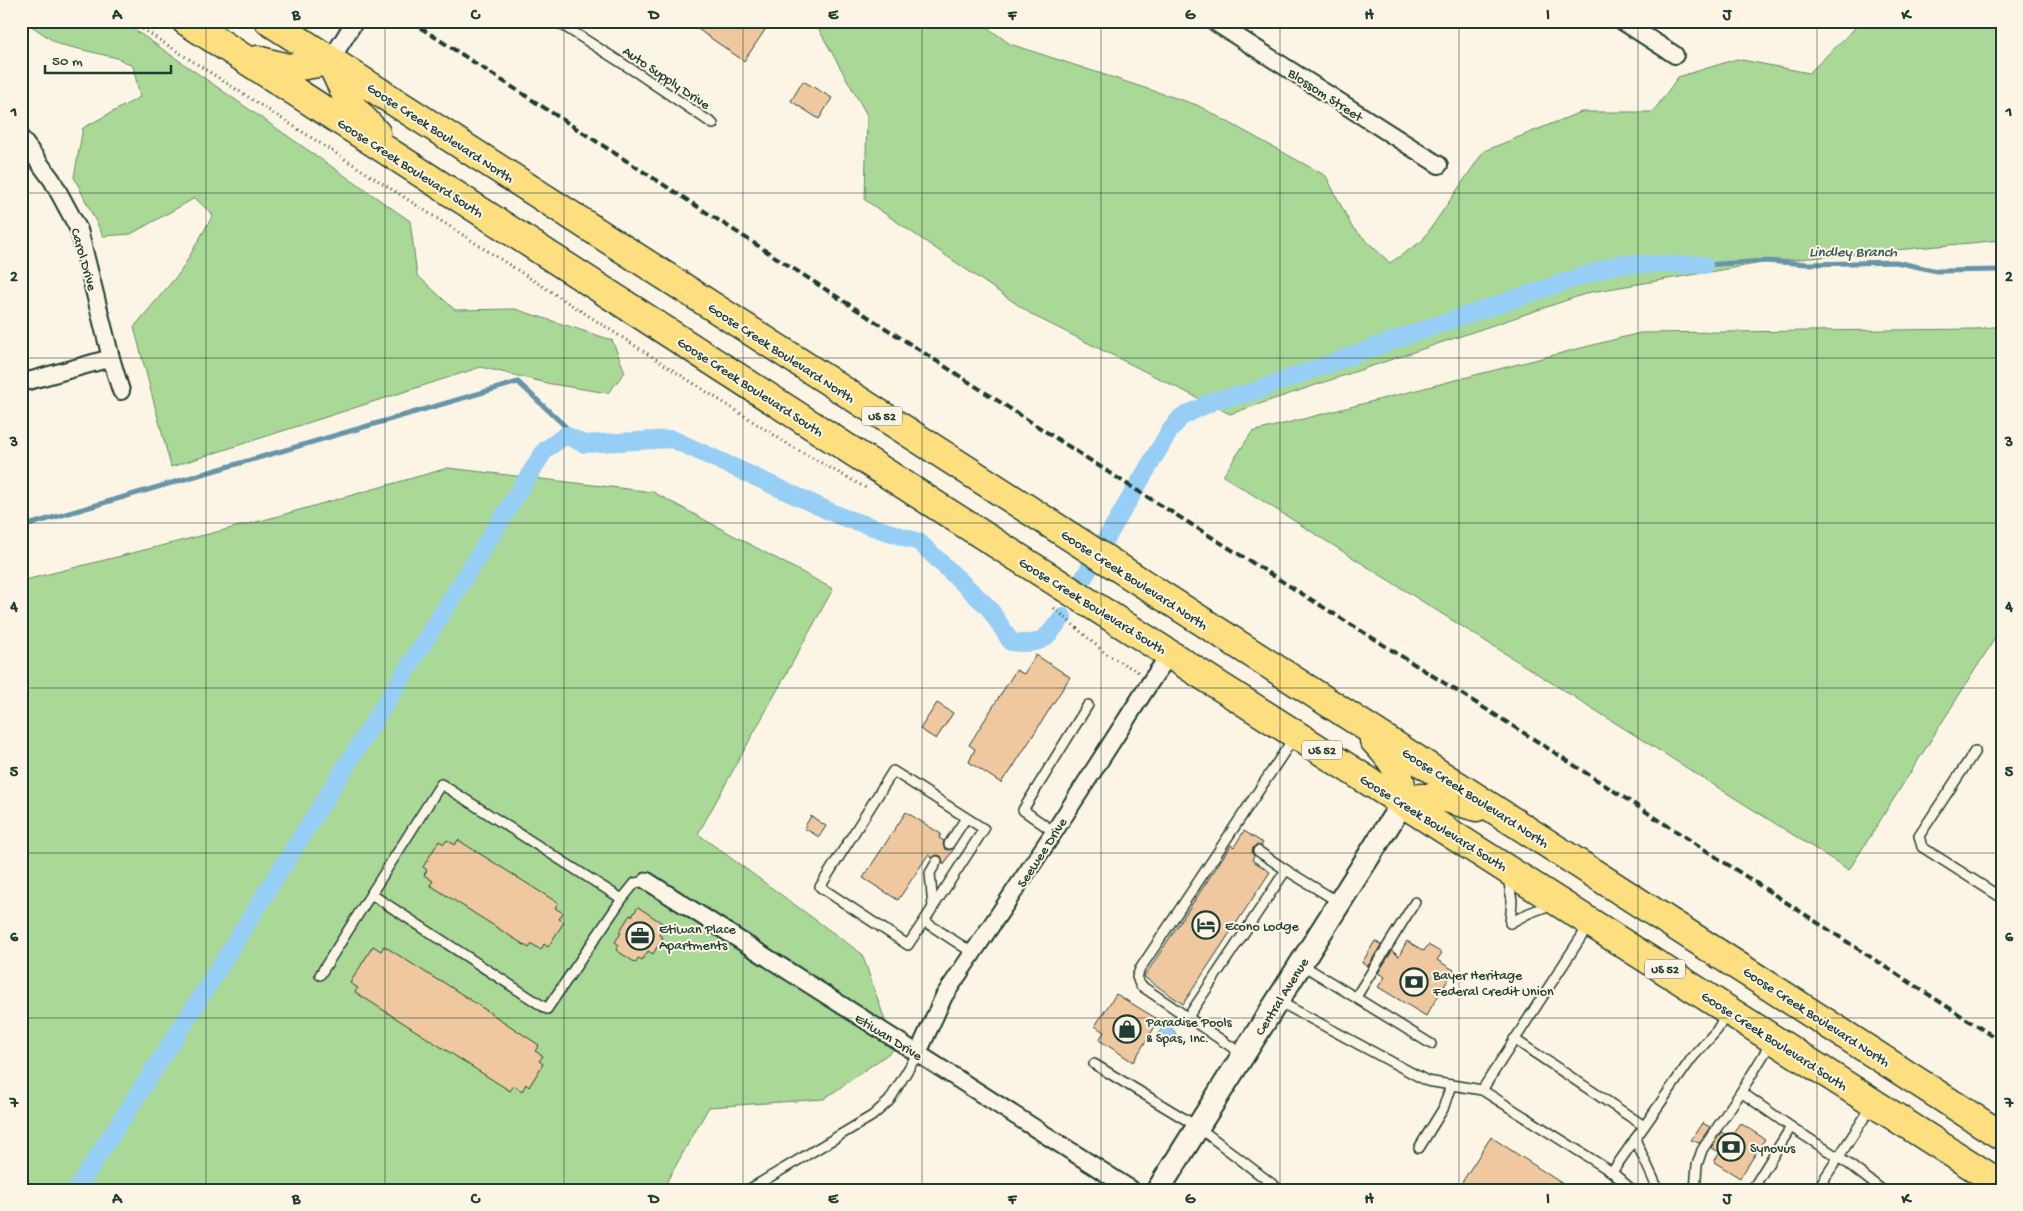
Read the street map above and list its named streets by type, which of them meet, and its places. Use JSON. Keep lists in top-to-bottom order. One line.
{"streets":{"highway":["Goose Creek Boulevard North","Goose Creek Boulevard South","US 52"],"street":["Blossom Street","Carol Drive","Seewee Drive","Central Avenue","Etiwan Drive"],"lane":["Auto Supply Drive"]},"crossings":[["Goose Creek Boulevard South","Seewee Drive"],["Goose Creek Boulevard South","Central Avenue"],["Seewee Drive","Etiwan Drive"]],"water":["Lindley Branch"],"places":{"hotel":["Econo Lodge"],"office":["Etiwan Place Apartments"],"bank":["Bayer Heritage Federal Credit Union","Synovus"],"shop":["Paradise Pools & Spas, Inc."]},"scale_bar":"50 m","grid":{"columns":["A","B","C","D","E","F","G","H","I","J","K"],"rows":["1","2","3","4","5","6","7"]}}
